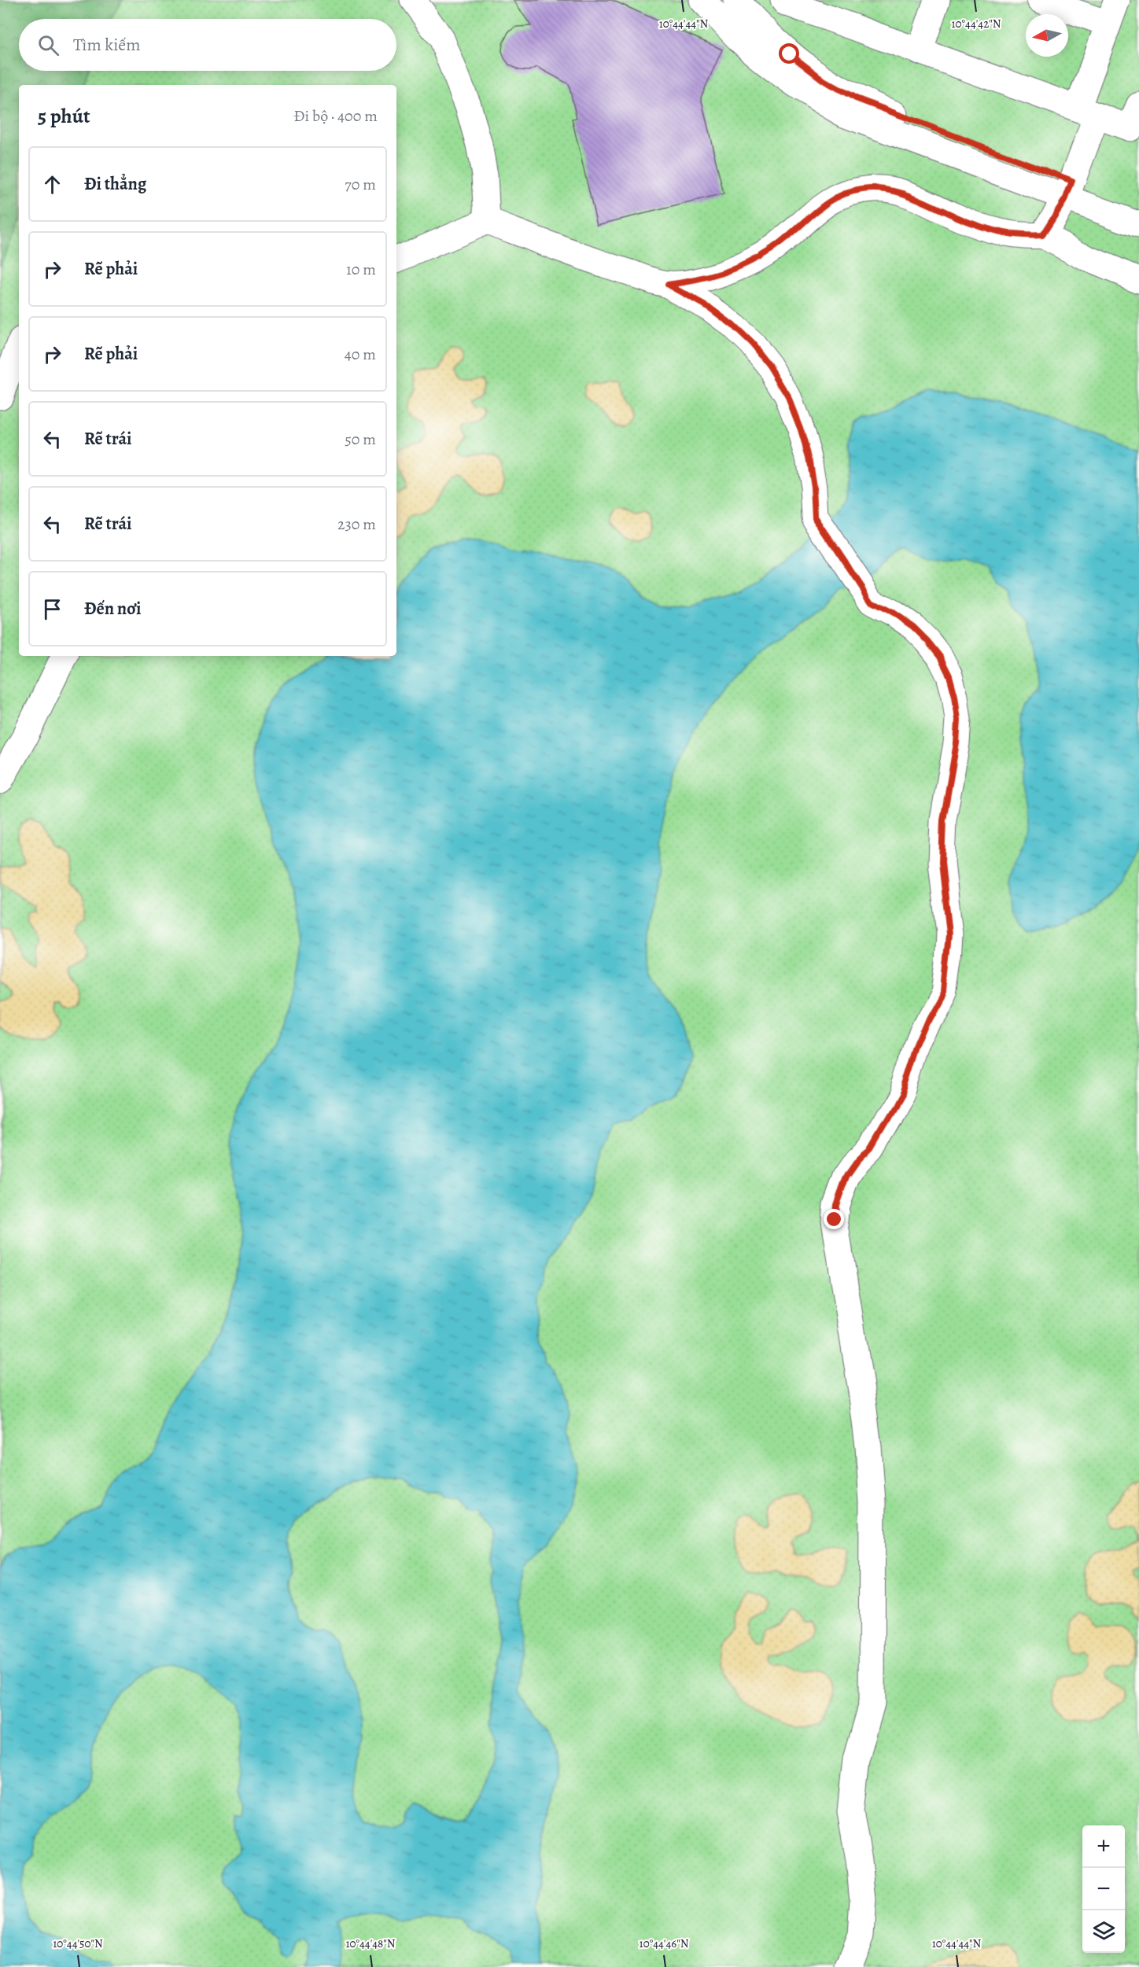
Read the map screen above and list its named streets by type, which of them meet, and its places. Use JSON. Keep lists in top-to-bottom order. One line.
{"north":"left","page":{"search":"Tìm kiếm","heading":["5 phút","Đi bộ · 400 m"],"list":[["Đi thẳng","70 m"],["Rẽ phải","10 m"],["Rẽ phải","40 m"],["Rẽ trái","50 m"],["Rẽ trái","230 m"],"Đến nơi"],"map_buttons":["+","−"]},"coordinates":["10°44'44\"N","10°44'42\"N","10°44'50\"N","10°44'48\"N","10°44'46\"N"]}
